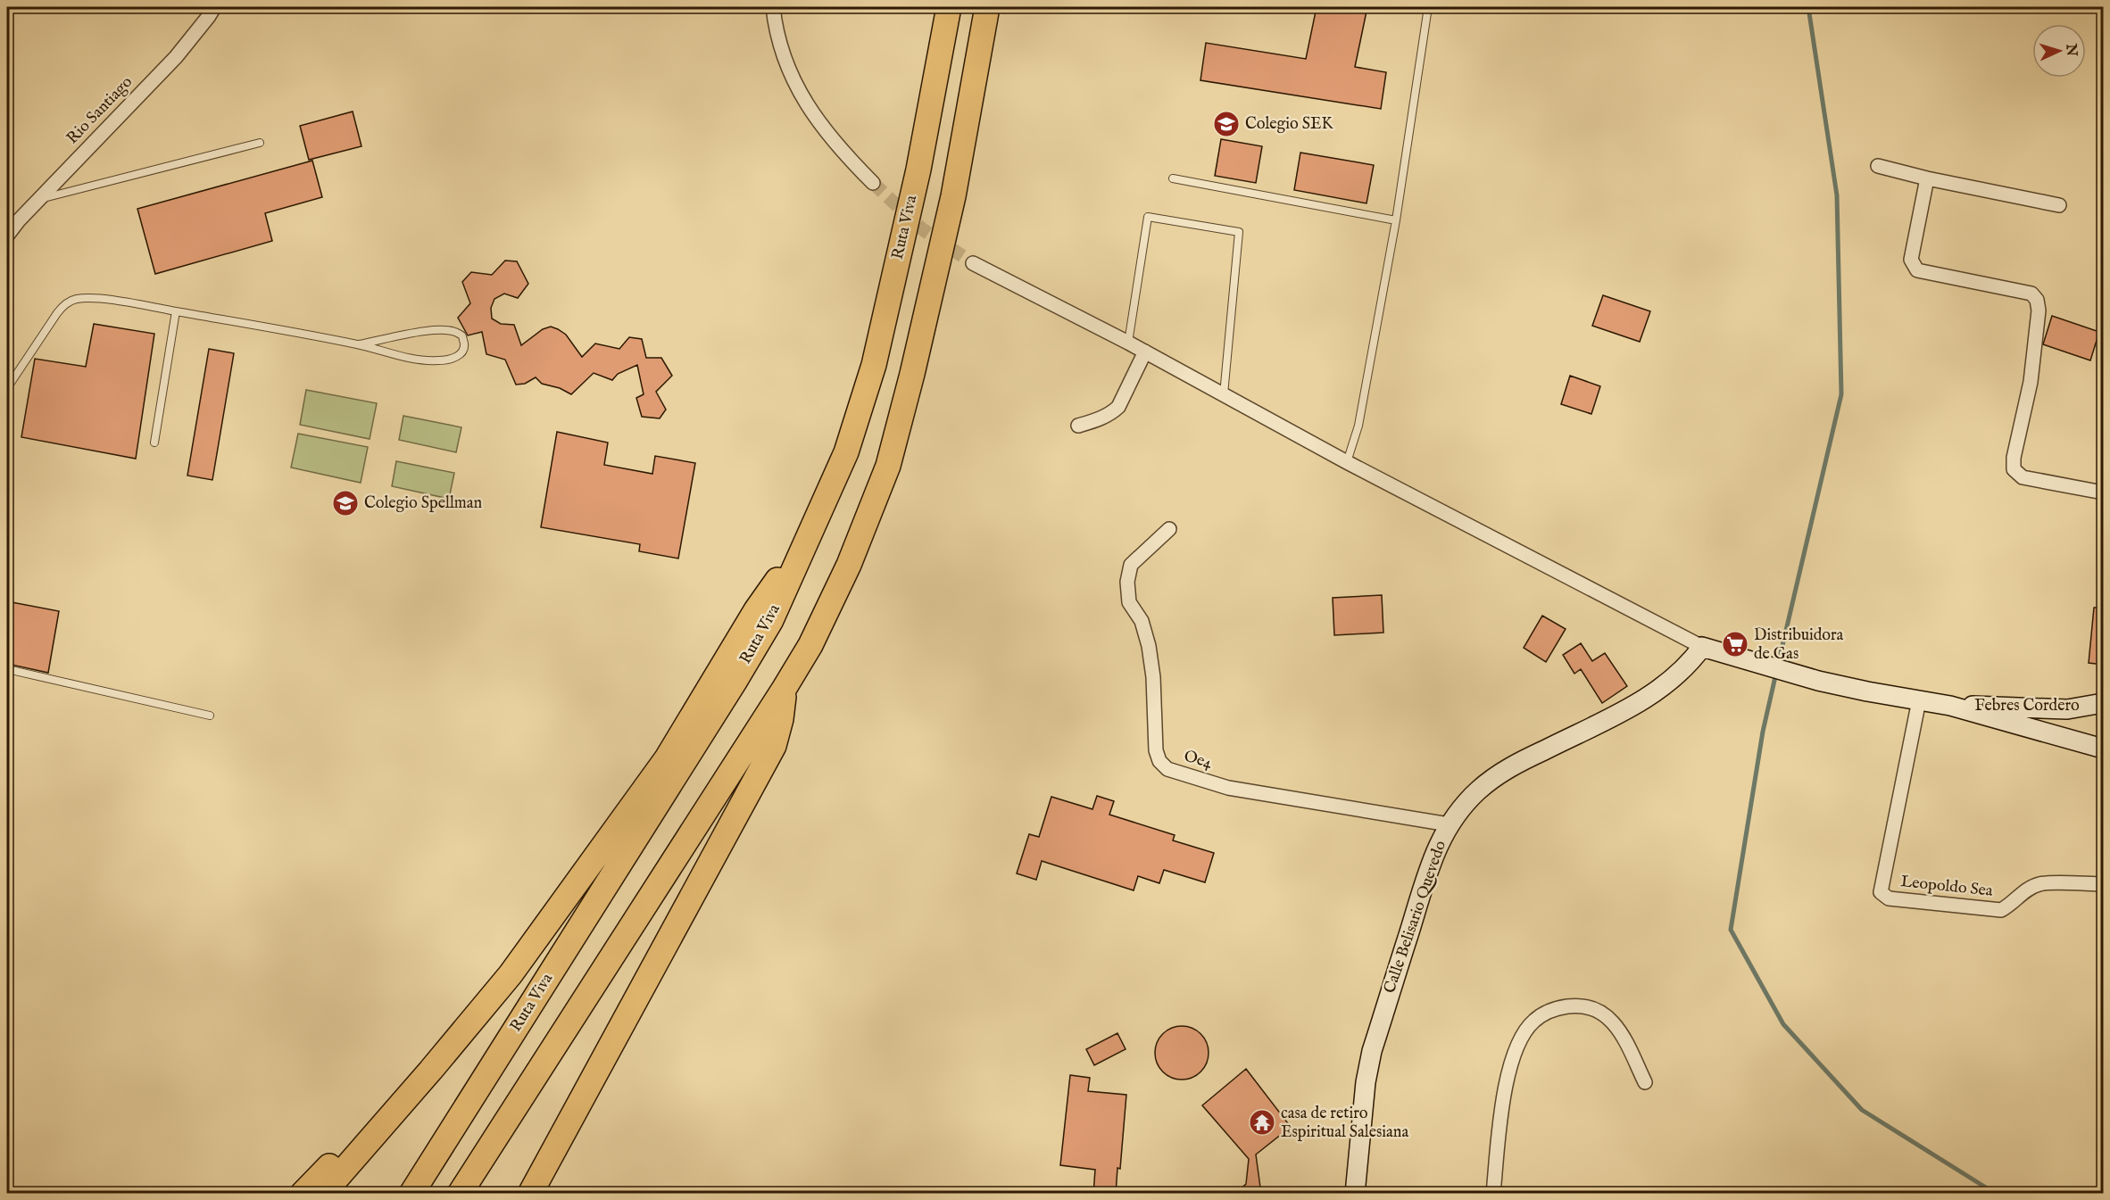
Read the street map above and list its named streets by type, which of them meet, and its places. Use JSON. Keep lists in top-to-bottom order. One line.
{"streets":{"highway":["Ruta Viva"],"street":["Rio Santiago","Febres Cordero","Oe4","Leopoldo Sea","Calle Belisario Quevedo"]},"crossings":[["Oe4","Calle Belisario Quevedo"]],"places":{"school or university":["Colegio SEK","Colegio Spellman"],"supermarket":["Distribuidora de Gas"],"temple":["casa de retiro Espiritual Salesiana"]},"north":"right"}
